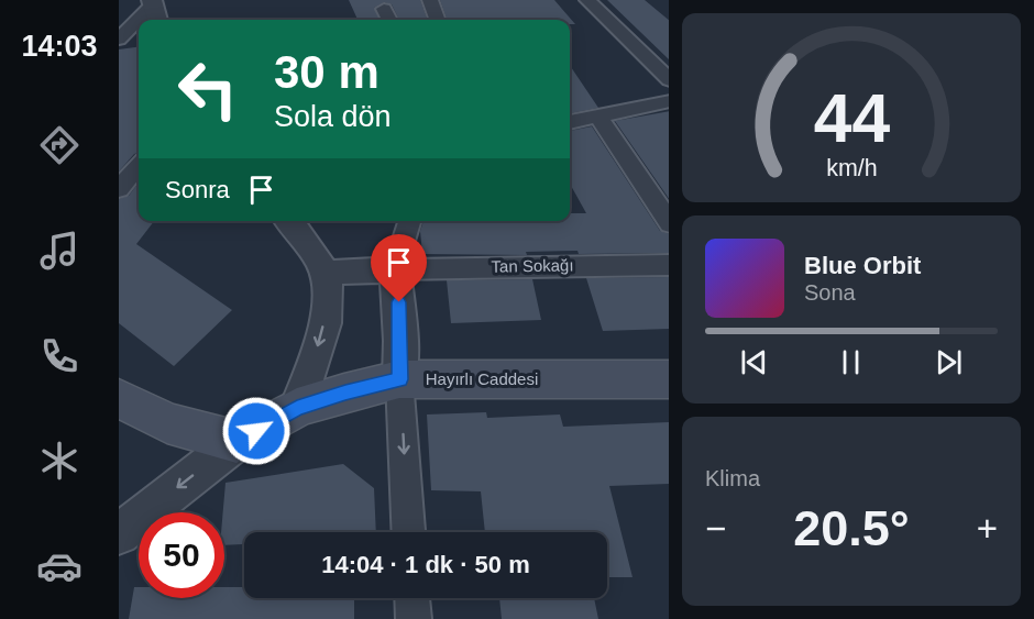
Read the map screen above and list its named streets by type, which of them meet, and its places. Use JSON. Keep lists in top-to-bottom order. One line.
{"streets":{"main road":["Hayırlı Caddesi"],"street":["Tan Sokağı"]},"page":{"tabs":"14:03","turn":["30 m","Sola dön"],"then":"Sonra","song":["Blue Orbit","Sona"],"tile":"Klima","heat":["−","20.5°","+"],"limit":"50","trip":"14:04 · 1 dk · 50 m","gauge":["44","km/h"]}}
